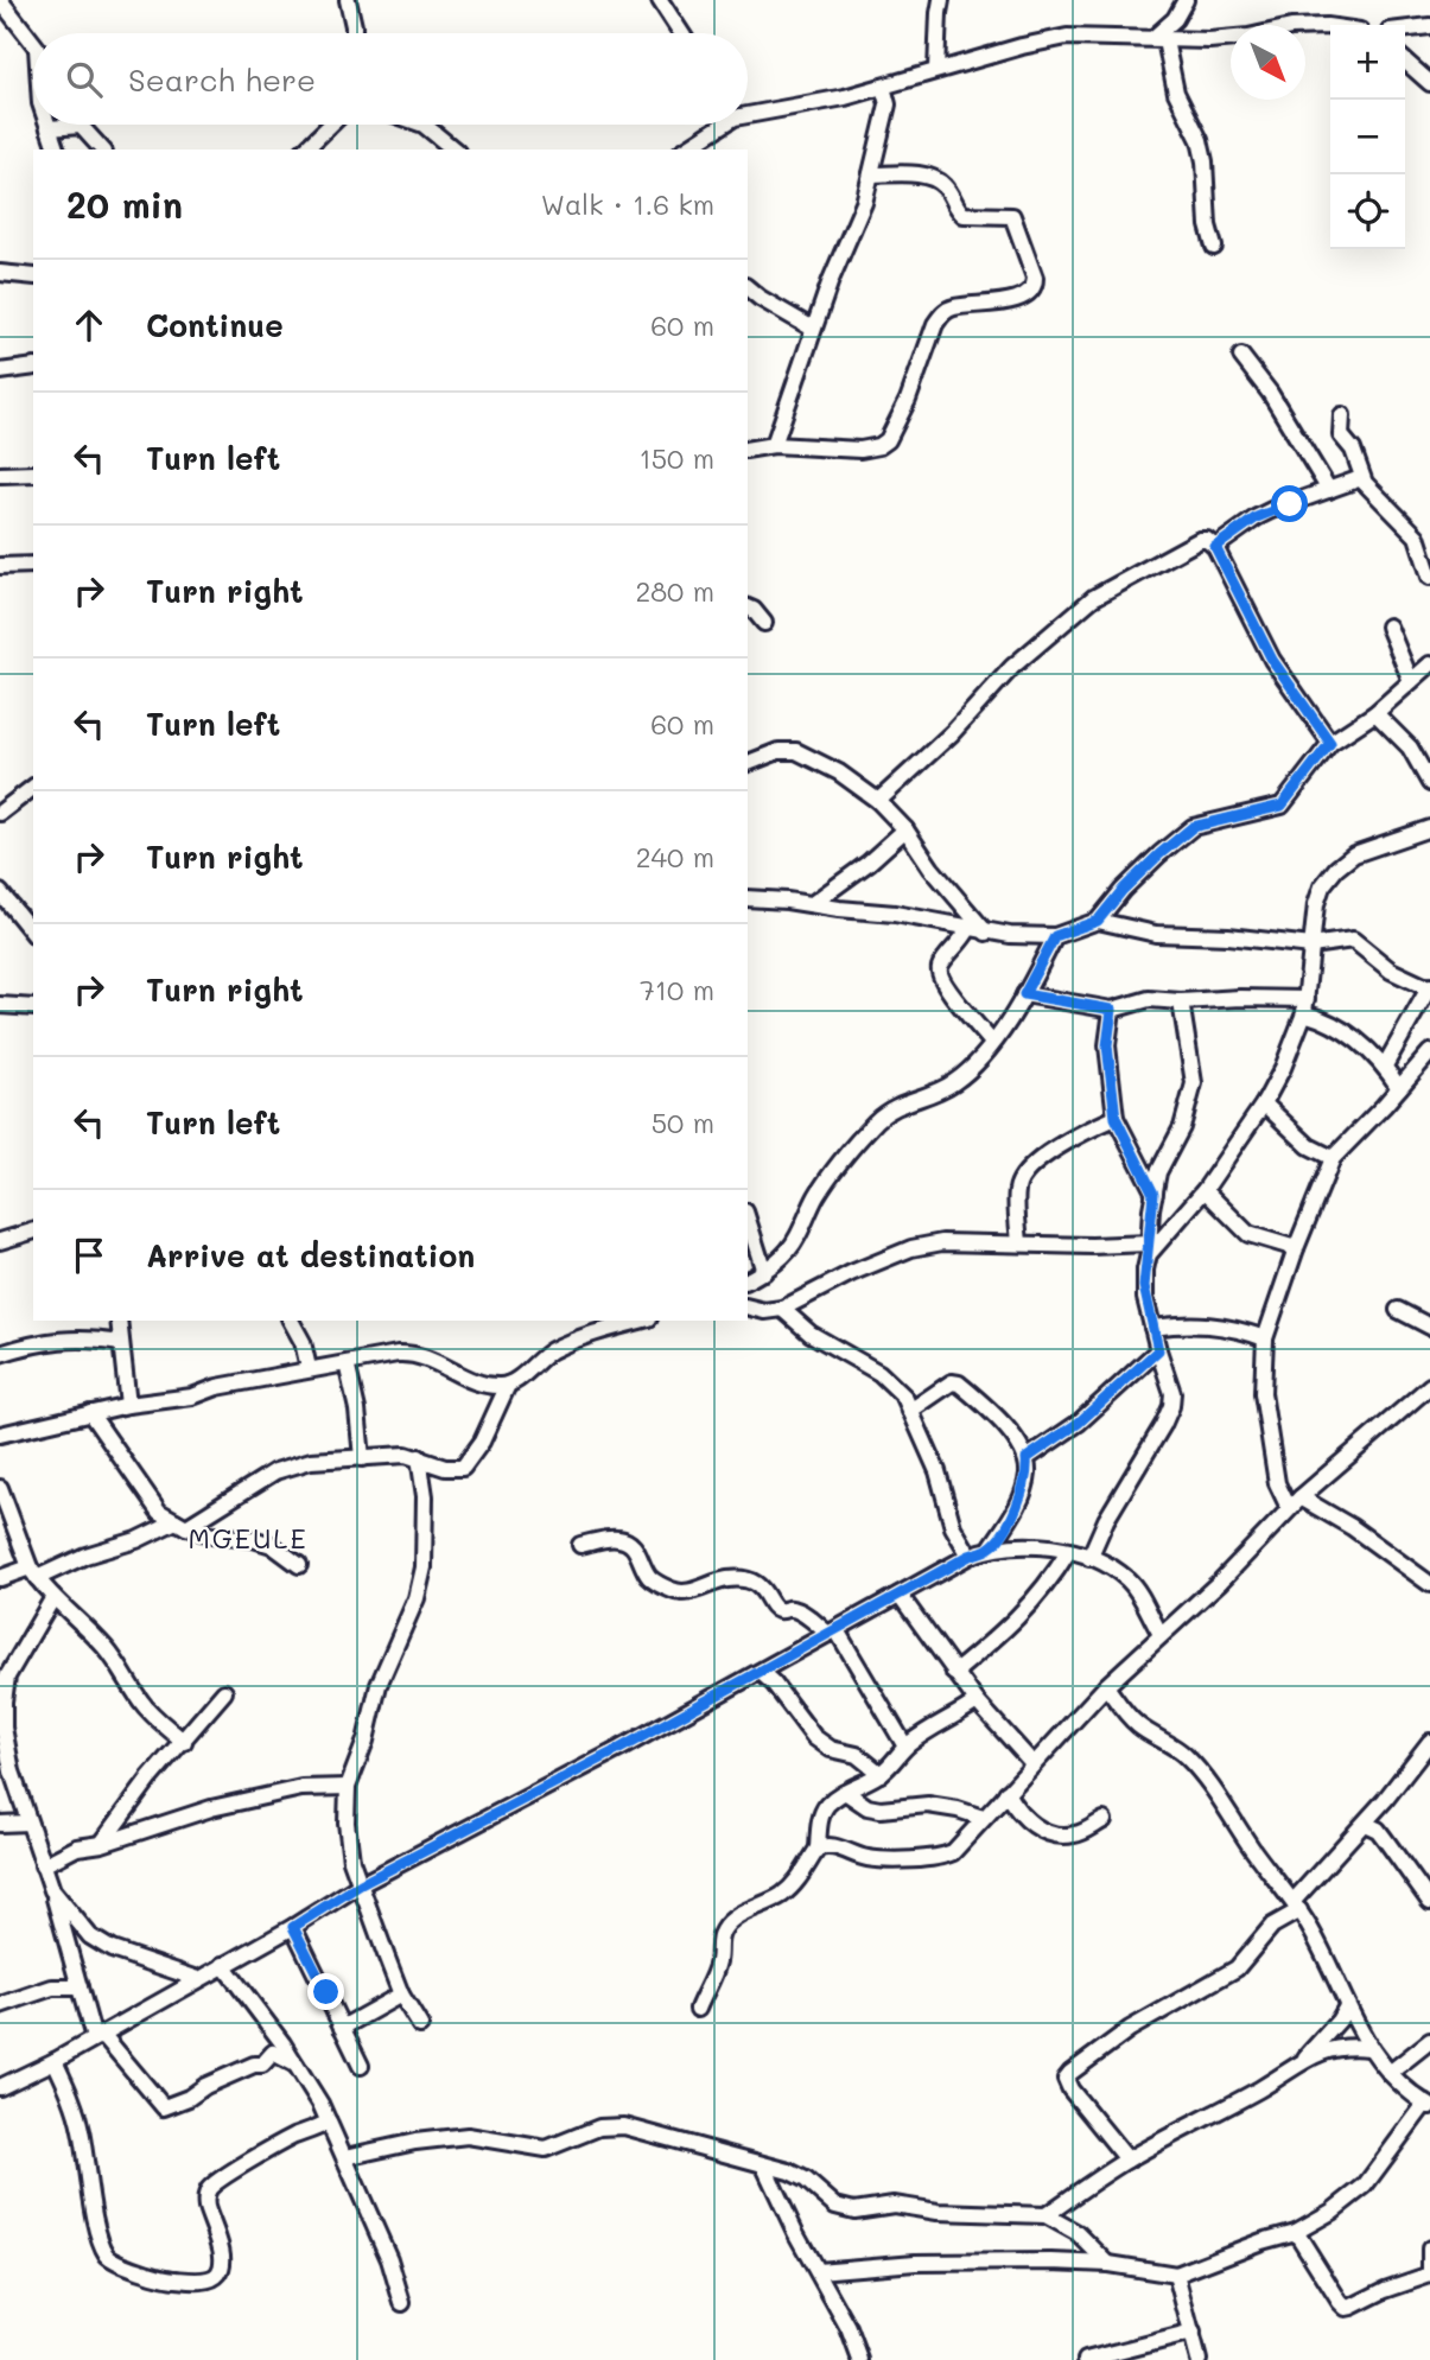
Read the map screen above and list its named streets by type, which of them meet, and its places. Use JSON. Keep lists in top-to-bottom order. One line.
{"districts":["MGEULE"],"north":"bottom right","page":{"map_buttons":["+","−"],"search":"Search here","heading":["20 min","Walk · 1.6 km"],"list":[["Continue","60 m"],["Turn left","150 m"],["Turn right","280 m"],["Turn left","60 m"],["Turn right","240 m"],["Turn right","710 m"],["Turn left","50 m"],"Arrive at destination"]}}
